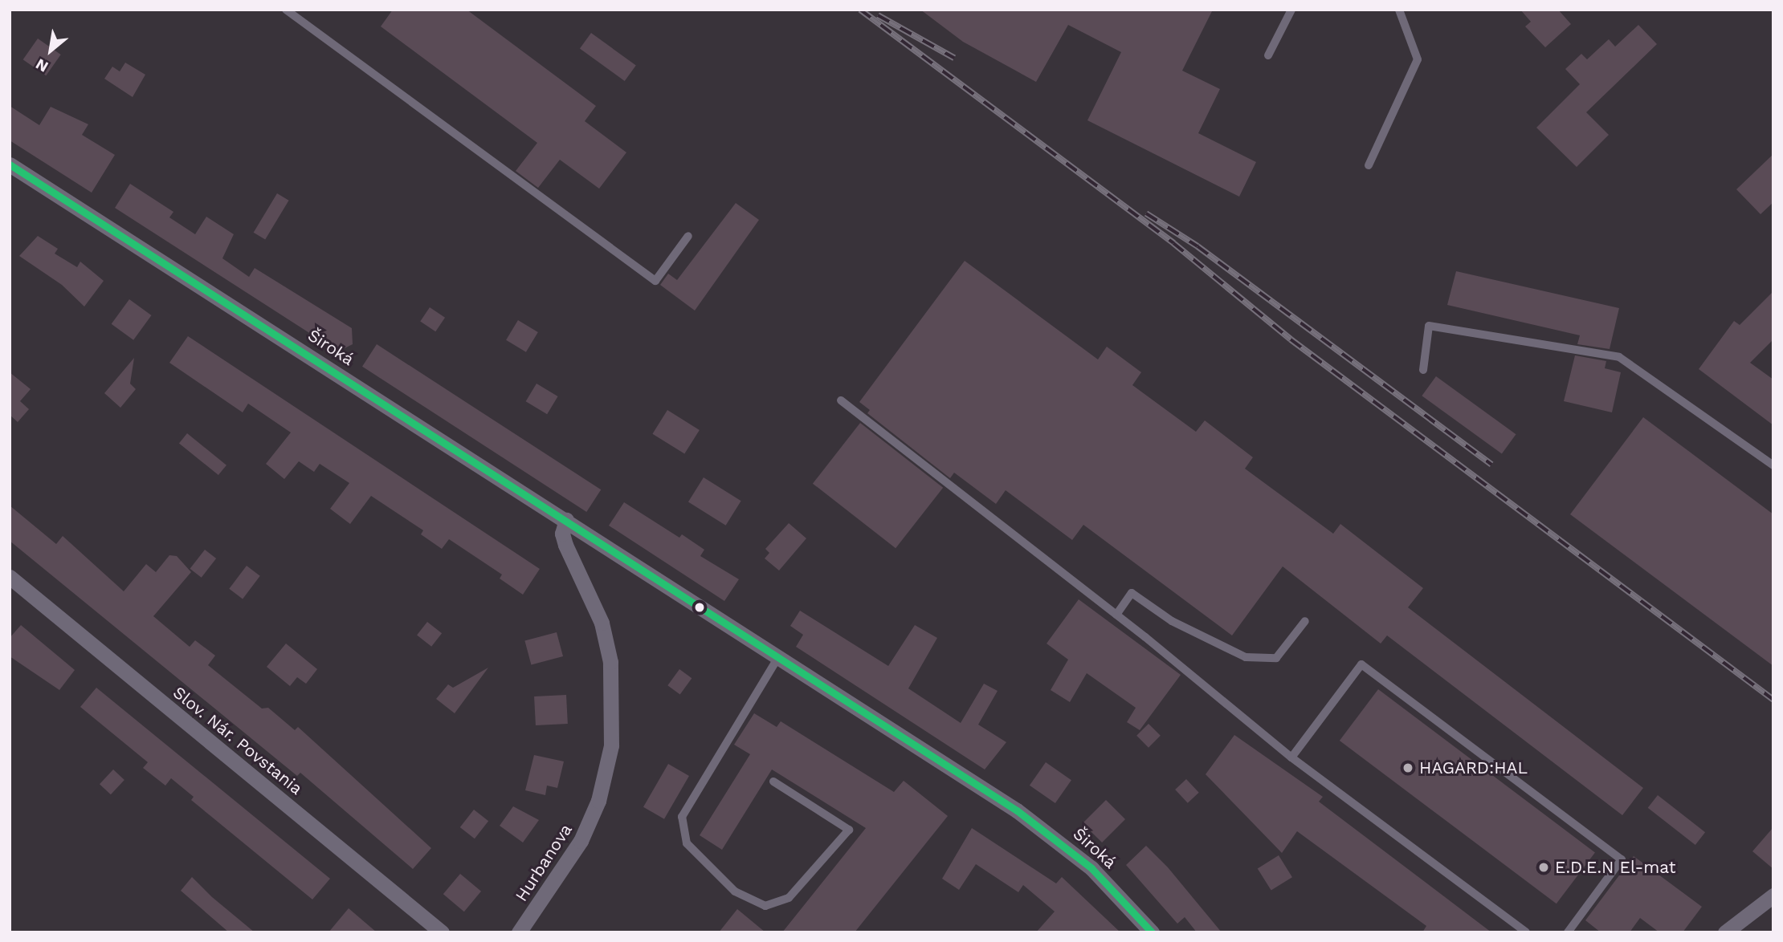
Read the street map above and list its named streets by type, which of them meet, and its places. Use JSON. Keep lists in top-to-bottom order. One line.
{"streets":{"street":["Široká","Slov. Nár. Povstania","Hurbanova"]},"crossings":[["Široká","Hurbanova"]],"places":["HAGARD:HAL","E.D.E.N El-mat"],"north":"bottom left"}
